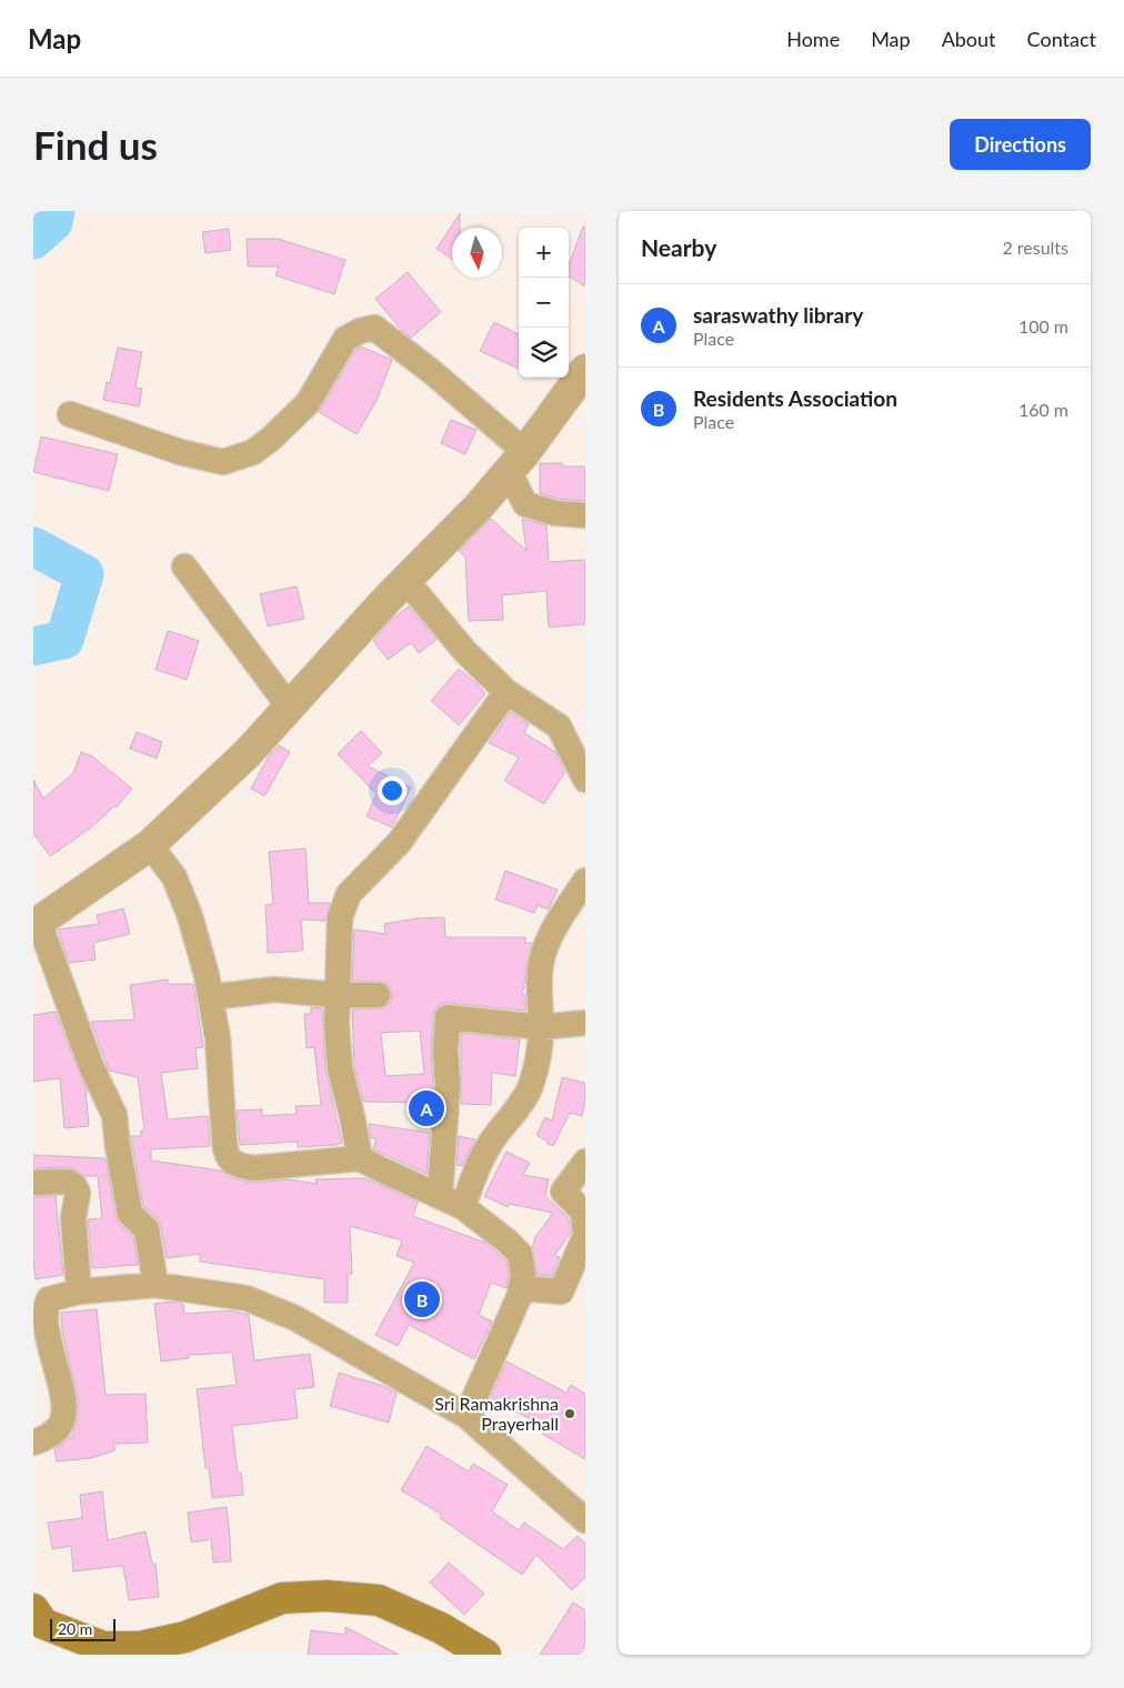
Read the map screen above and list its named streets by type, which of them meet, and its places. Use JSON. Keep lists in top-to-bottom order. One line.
{"places":["Sri Ramakrishna Prayerhall"],"scale_bar":"20 m","north":"bottom","page":{"header":"Map","nav":["Home","Map","About","Contact"],"buttons":"Directions","title":"Find us","heading":["Nearby","2 results"],"map_buttons":["+","−"],"list":[{"mark":"A","name":"saraswathy library","note":"Place","value":"100 m"},{"mark":"B","name":"Residents Association","note":"Place","value":"160 m"}],"pins":["A","B"],"scale":"20 m"}}
